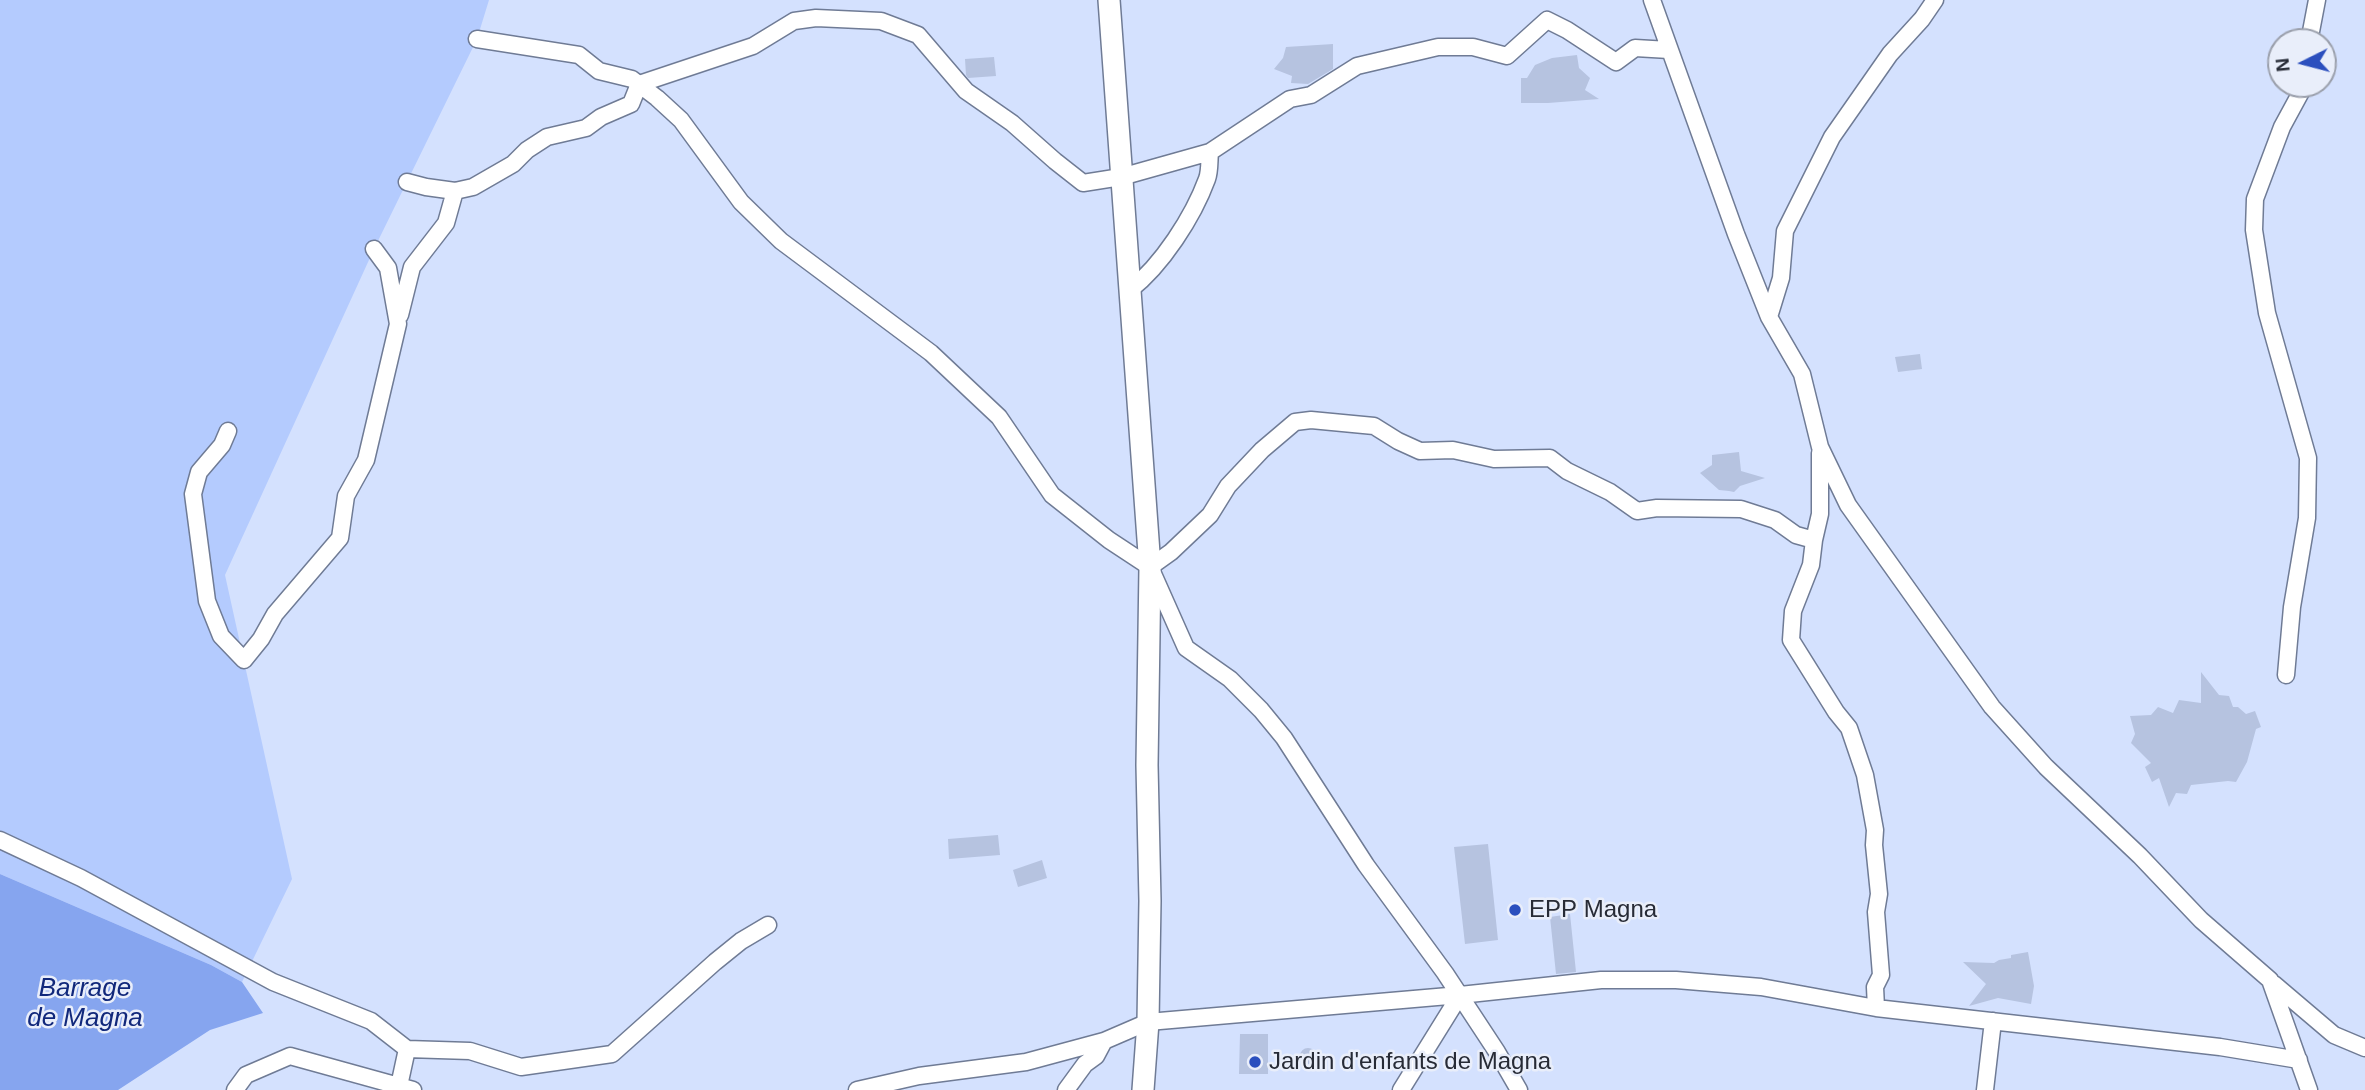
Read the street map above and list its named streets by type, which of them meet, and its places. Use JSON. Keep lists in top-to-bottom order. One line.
{"water":["Barrage de Magna"],"places":["EPP Magna","Jardin d'enfants de Magna"],"north":"left"}
